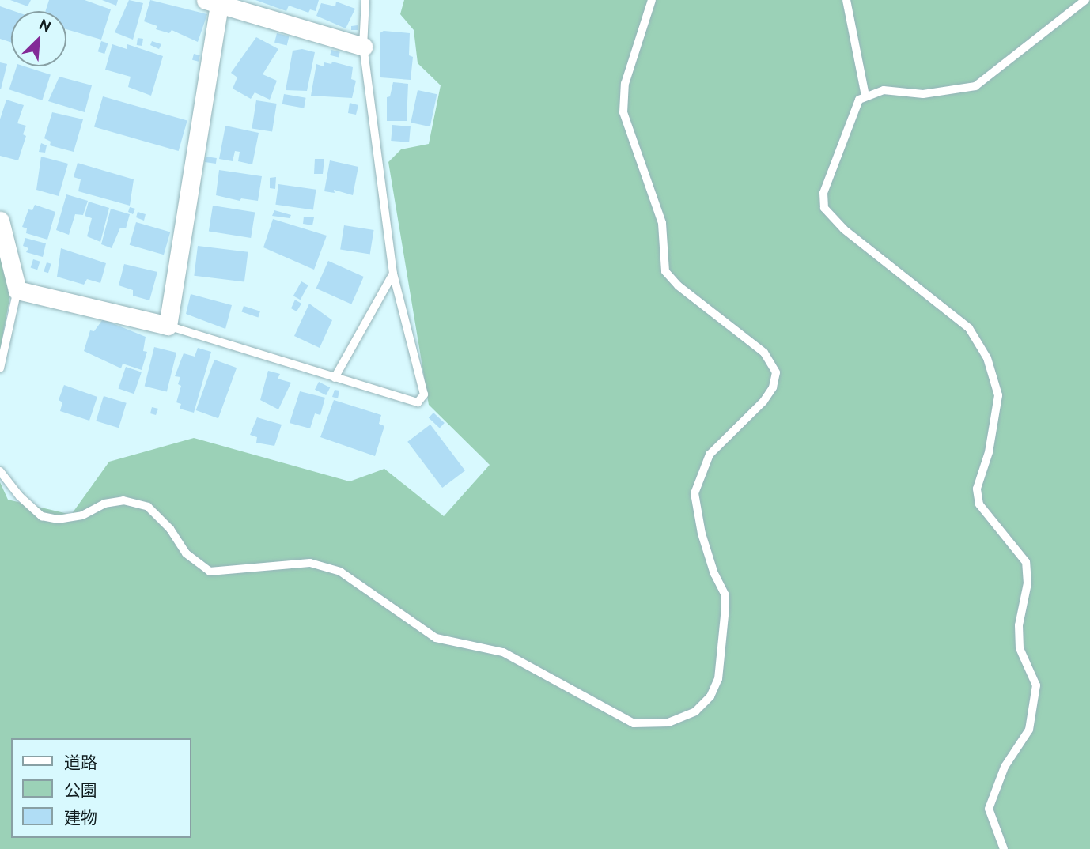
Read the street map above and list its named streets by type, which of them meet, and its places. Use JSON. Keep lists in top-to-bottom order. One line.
{"legend":["道路","公園","建物"],"north":"top right"}
